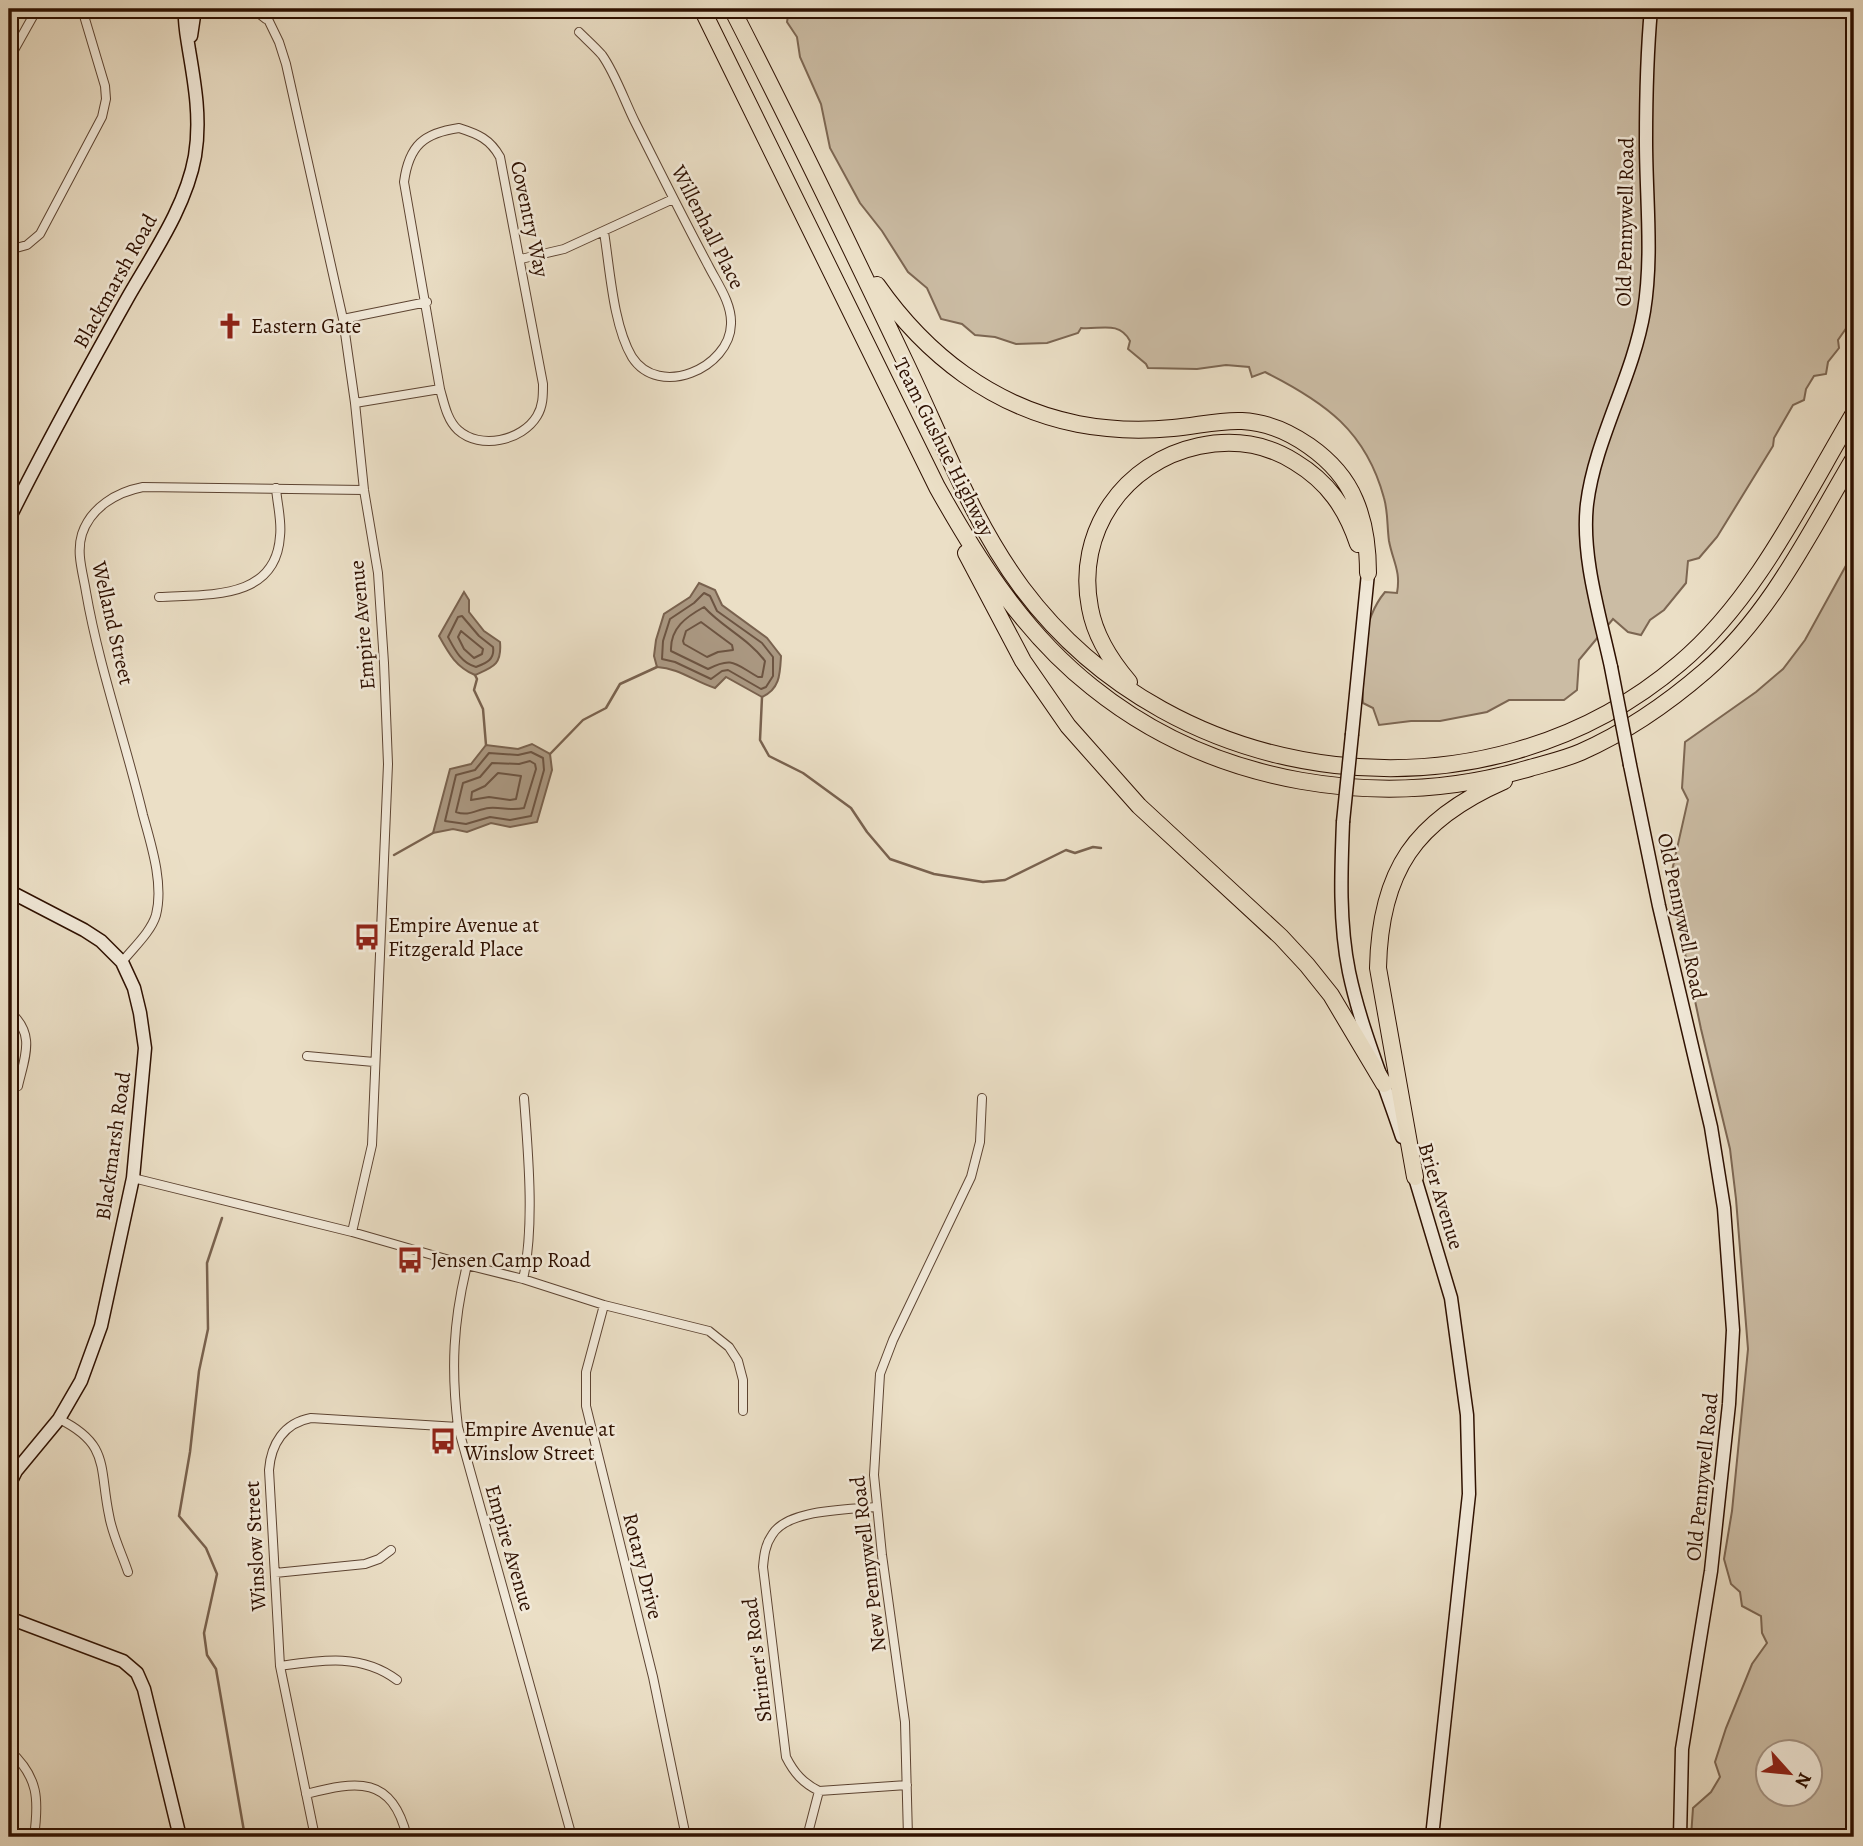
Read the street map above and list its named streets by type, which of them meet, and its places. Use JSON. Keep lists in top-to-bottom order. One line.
{"streets":{"highway":["Team Gushue Highway"],"street":["Coventry Way","Old Pennywell Road","Willenhall Place","Blackmarsh Road","Welland Street","Empire Avenue","Brier Avenue","Winslow Street","New Pennywell Road","Rotary Drive","Shriner's Road"]},"crossings":[["Blackmarsh Road","Welland Street"],["Welland Street","Empire Avenue"],["Empire Avenue","Winslow Street"],["New Pennywell Road","Shriner's Road"]],"places":{"church":["Eastern Gate"],"bus stop":["Empire Avenue at Fitzgerald Place","Jensen Camp Road","Empire Avenue at Winslow Street"]},"north":"bottom right"}
